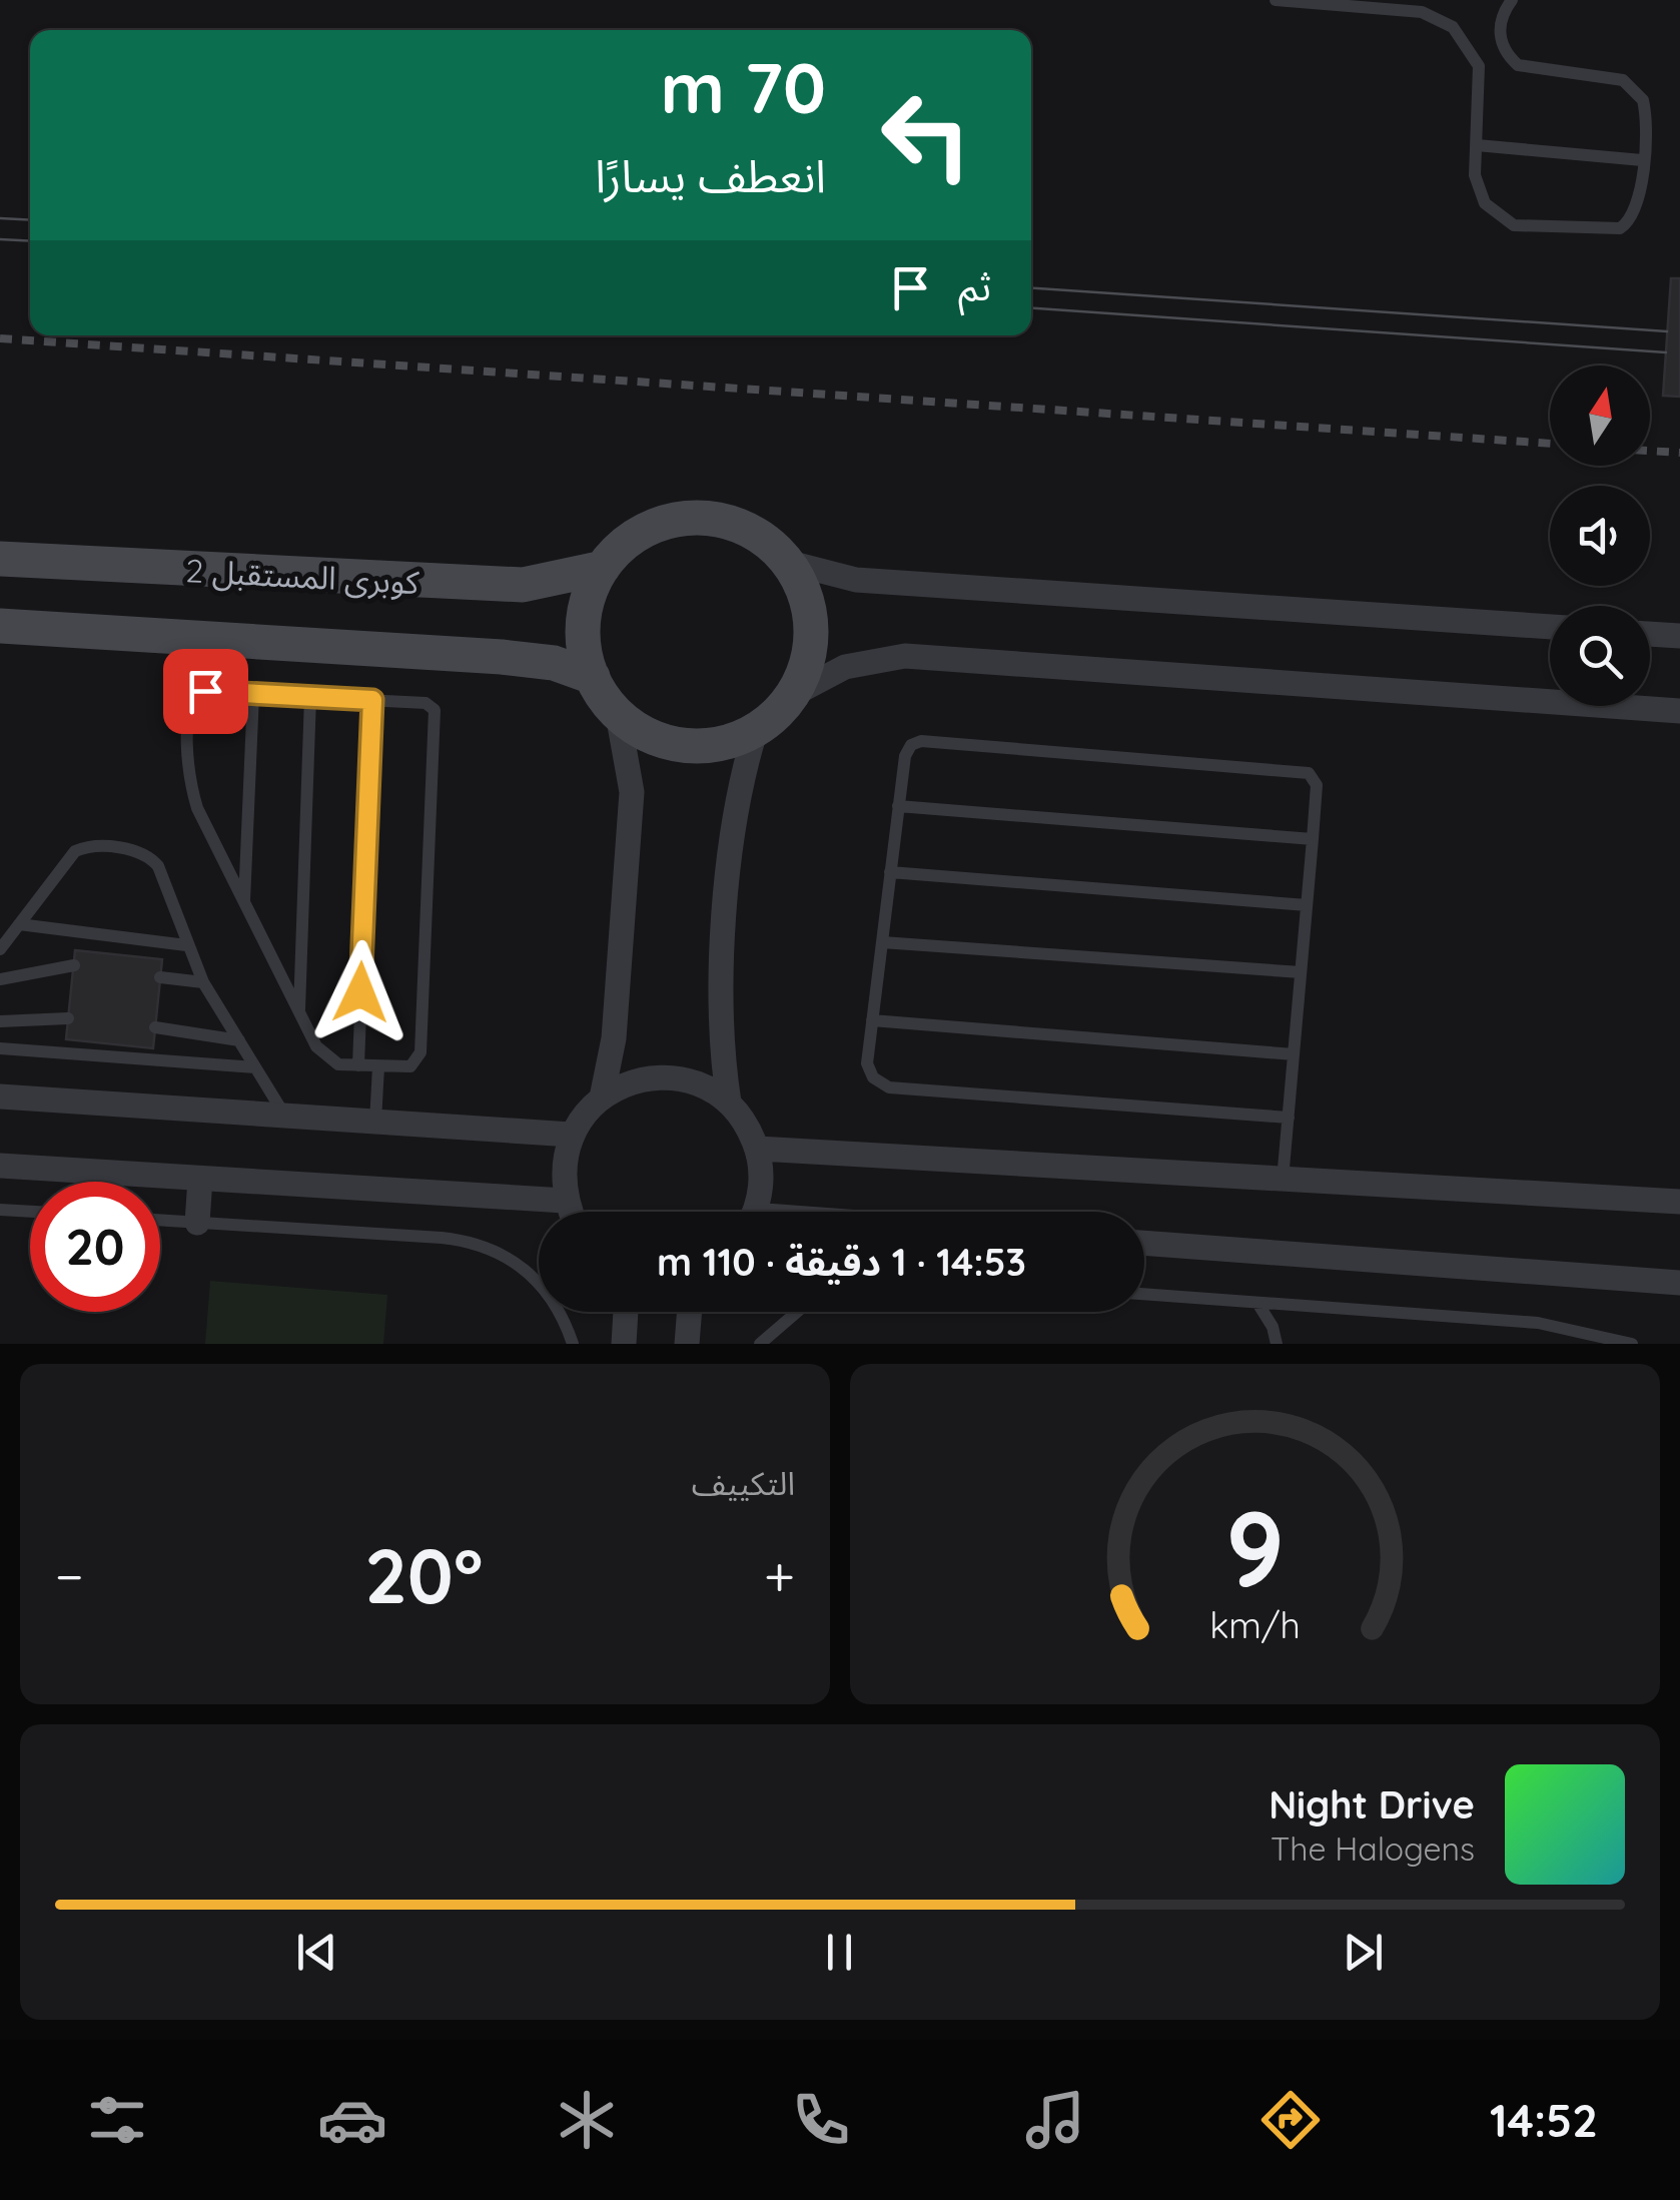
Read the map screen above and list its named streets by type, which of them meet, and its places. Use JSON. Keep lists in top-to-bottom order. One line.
{"streets":{"street":["كوبرى المستقبل 2"]},"north":"top","page":{"turn":["70 m","انعطف يسارًا"],"then":"ثم","limit":"20","trip":"14:53 · 1 دقيقة · 110 m","tile":"التكييف","heat":["−","20°","+"],"song":["Night Drive","The Halogens"],"tabs":"14:52","gauge":["9","km/h"]}}
